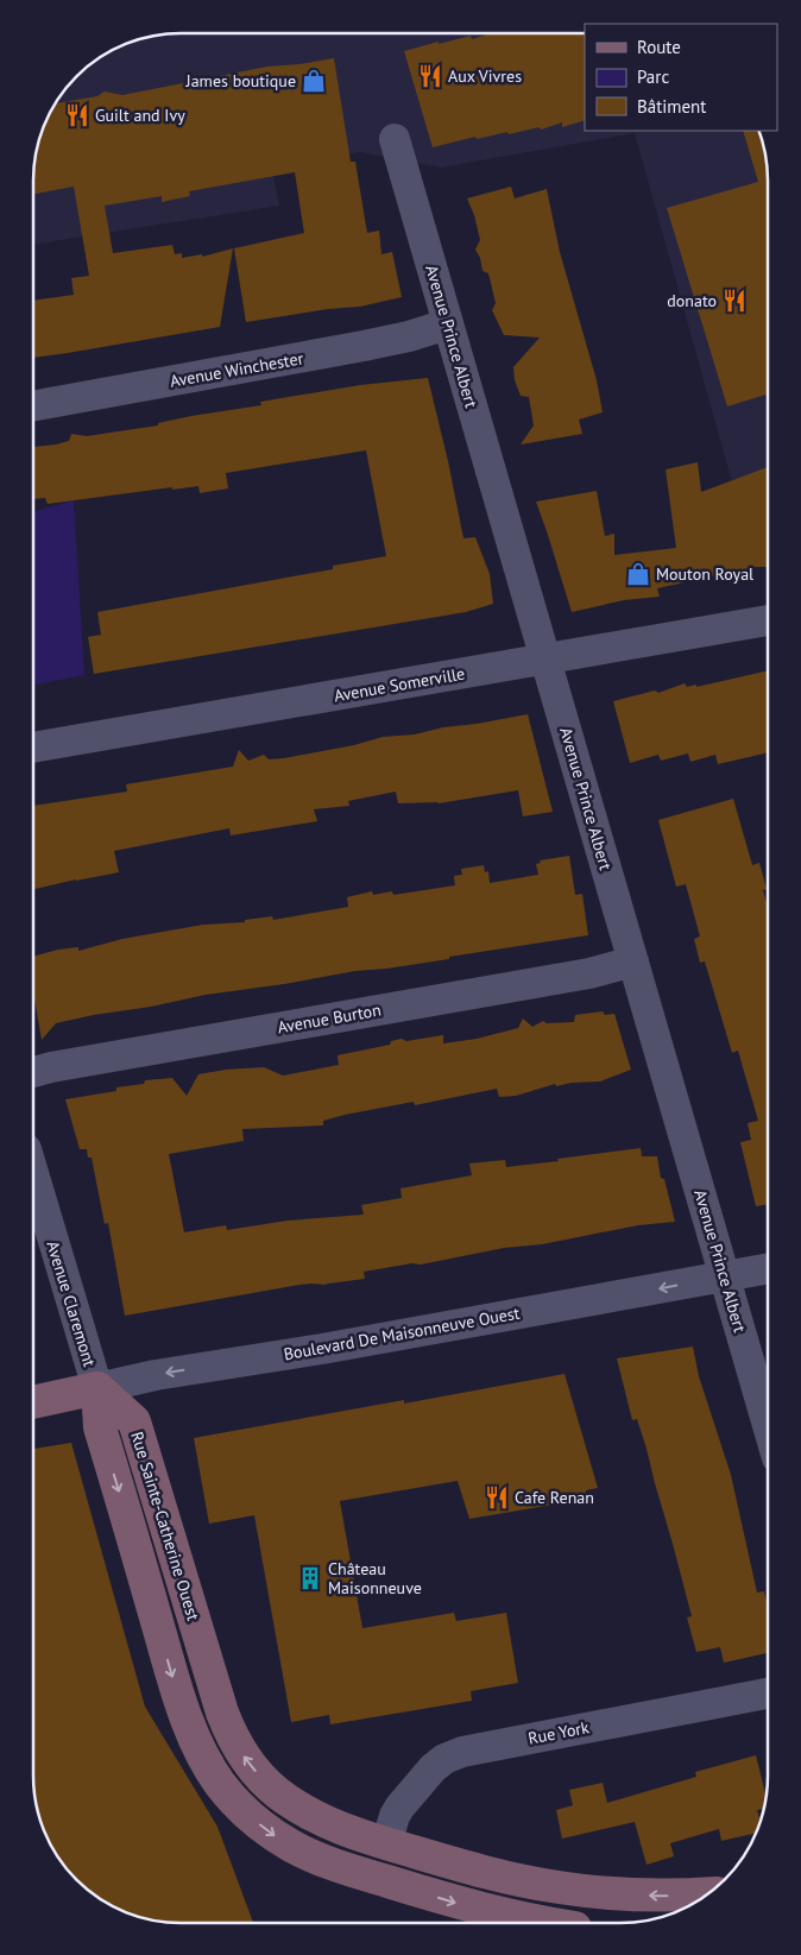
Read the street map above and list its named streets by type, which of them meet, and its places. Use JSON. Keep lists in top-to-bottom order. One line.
{"streets":{"main road":["Boulevard De Maisonneuve Ouest","Rue Sainte-Catherine Ouest"],"street":["Avenue Prince Albert","Avenue Winchester","Avenue Somerville","Avenue Burton","Avenue Claremont","Rue York"]},"crossings":[["Avenue Prince Albert","Avenue Winchester"],["Avenue Prince Albert","Avenue Somerville"],["Avenue Prince Albert","Avenue Burton"],["Avenue Prince Albert","Boulevard De Maisonneuve Ouest"],["Avenue Claremont","Boulevard De Maisonneuve Ouest"],["Avenue Claremont","Rue Sainte-Catherine Ouest"],["Boulevard De Maisonneuve Ouest","Rue Sainte-Catherine Ouest"],["Rue Sainte-Catherine Ouest","Rue York"]],"one_way":["Boulevard De Maisonneuve Ouest"],"places":{"restaurant":["Aux Vivres","Guilt and Ivy","donato","Cafe Renan"],"shop":["James boutique","Mouton Royal"],"building":["Château Maisonneuve"]},"legend":["Route","Parc","Bâtiment"]}
